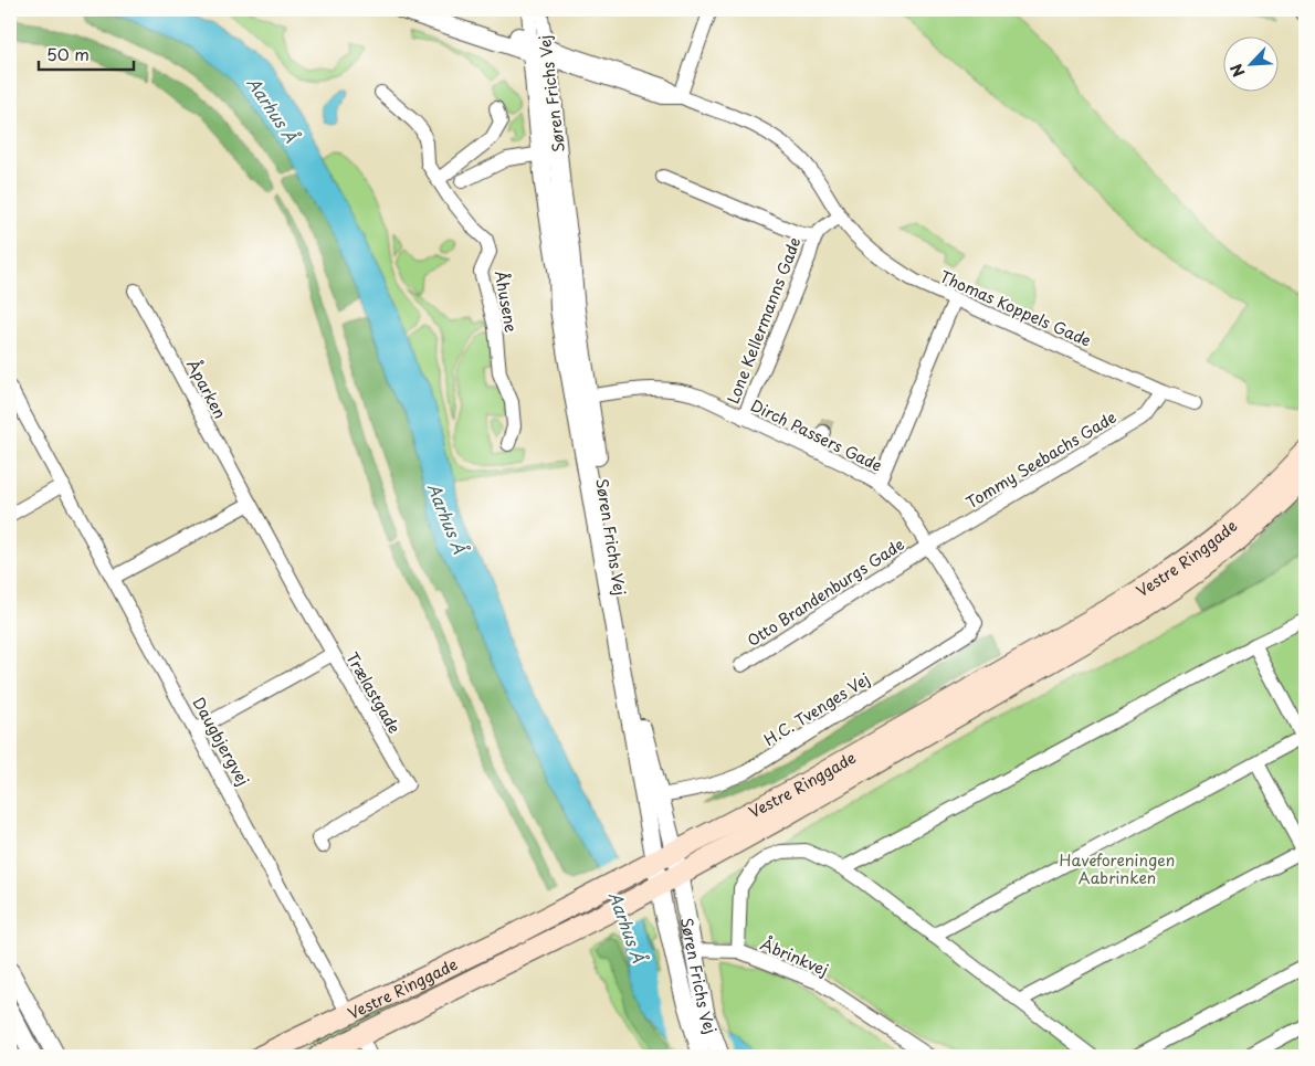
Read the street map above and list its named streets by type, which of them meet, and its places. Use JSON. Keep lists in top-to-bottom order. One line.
{"streets":{"main road":["Vestre Ringgade"],"street":["Søren Frichs Vej","Åhusene","Thomas Koppels Gade","Lone Kellermanns Gade","Åparken","Dirch Passers Gade","Tommy Seebachs Gade","Otto Brandenburgs Gade","Trælastgade","H.C. Tvenges Vej","Daugbjergvej","Åbrinkvej"]},"crossings":[["Søren Frichs Vej","Thomas Koppels Gade"],["Søren Frichs Vej","Dirch Passers Gade"],["Søren Frichs Vej","Vestre Ringgade"],["Søren Frichs Vej","H.C. Tvenges Vej"],["Søren Frichs Vej","Åbrinkvej"],["Thomas Koppels Gade","Tommy Seebachs Gade"],["Lone Kellermanns Gade","Dirch Passers Gade"],["Åparken","Trælastgade"],["Dirch Passers Gade","Tommy Seebachs Gade"],["Dirch Passers Gade","Otto Brandenburgs Gade"],["Dirch Passers Gade","H.C. Tvenges Vej"],["Tommy Seebachs Gade","Otto Brandenburgs Gade"],["Vestre Ringgade","Daugbjergvej"],["Trælastgade","Daugbjergvej"]],"water":["Aarhus Å"],"parks":["Haveforeningen Aabrinken"],"scale_bar":"50 m","north":"bottom left"}
